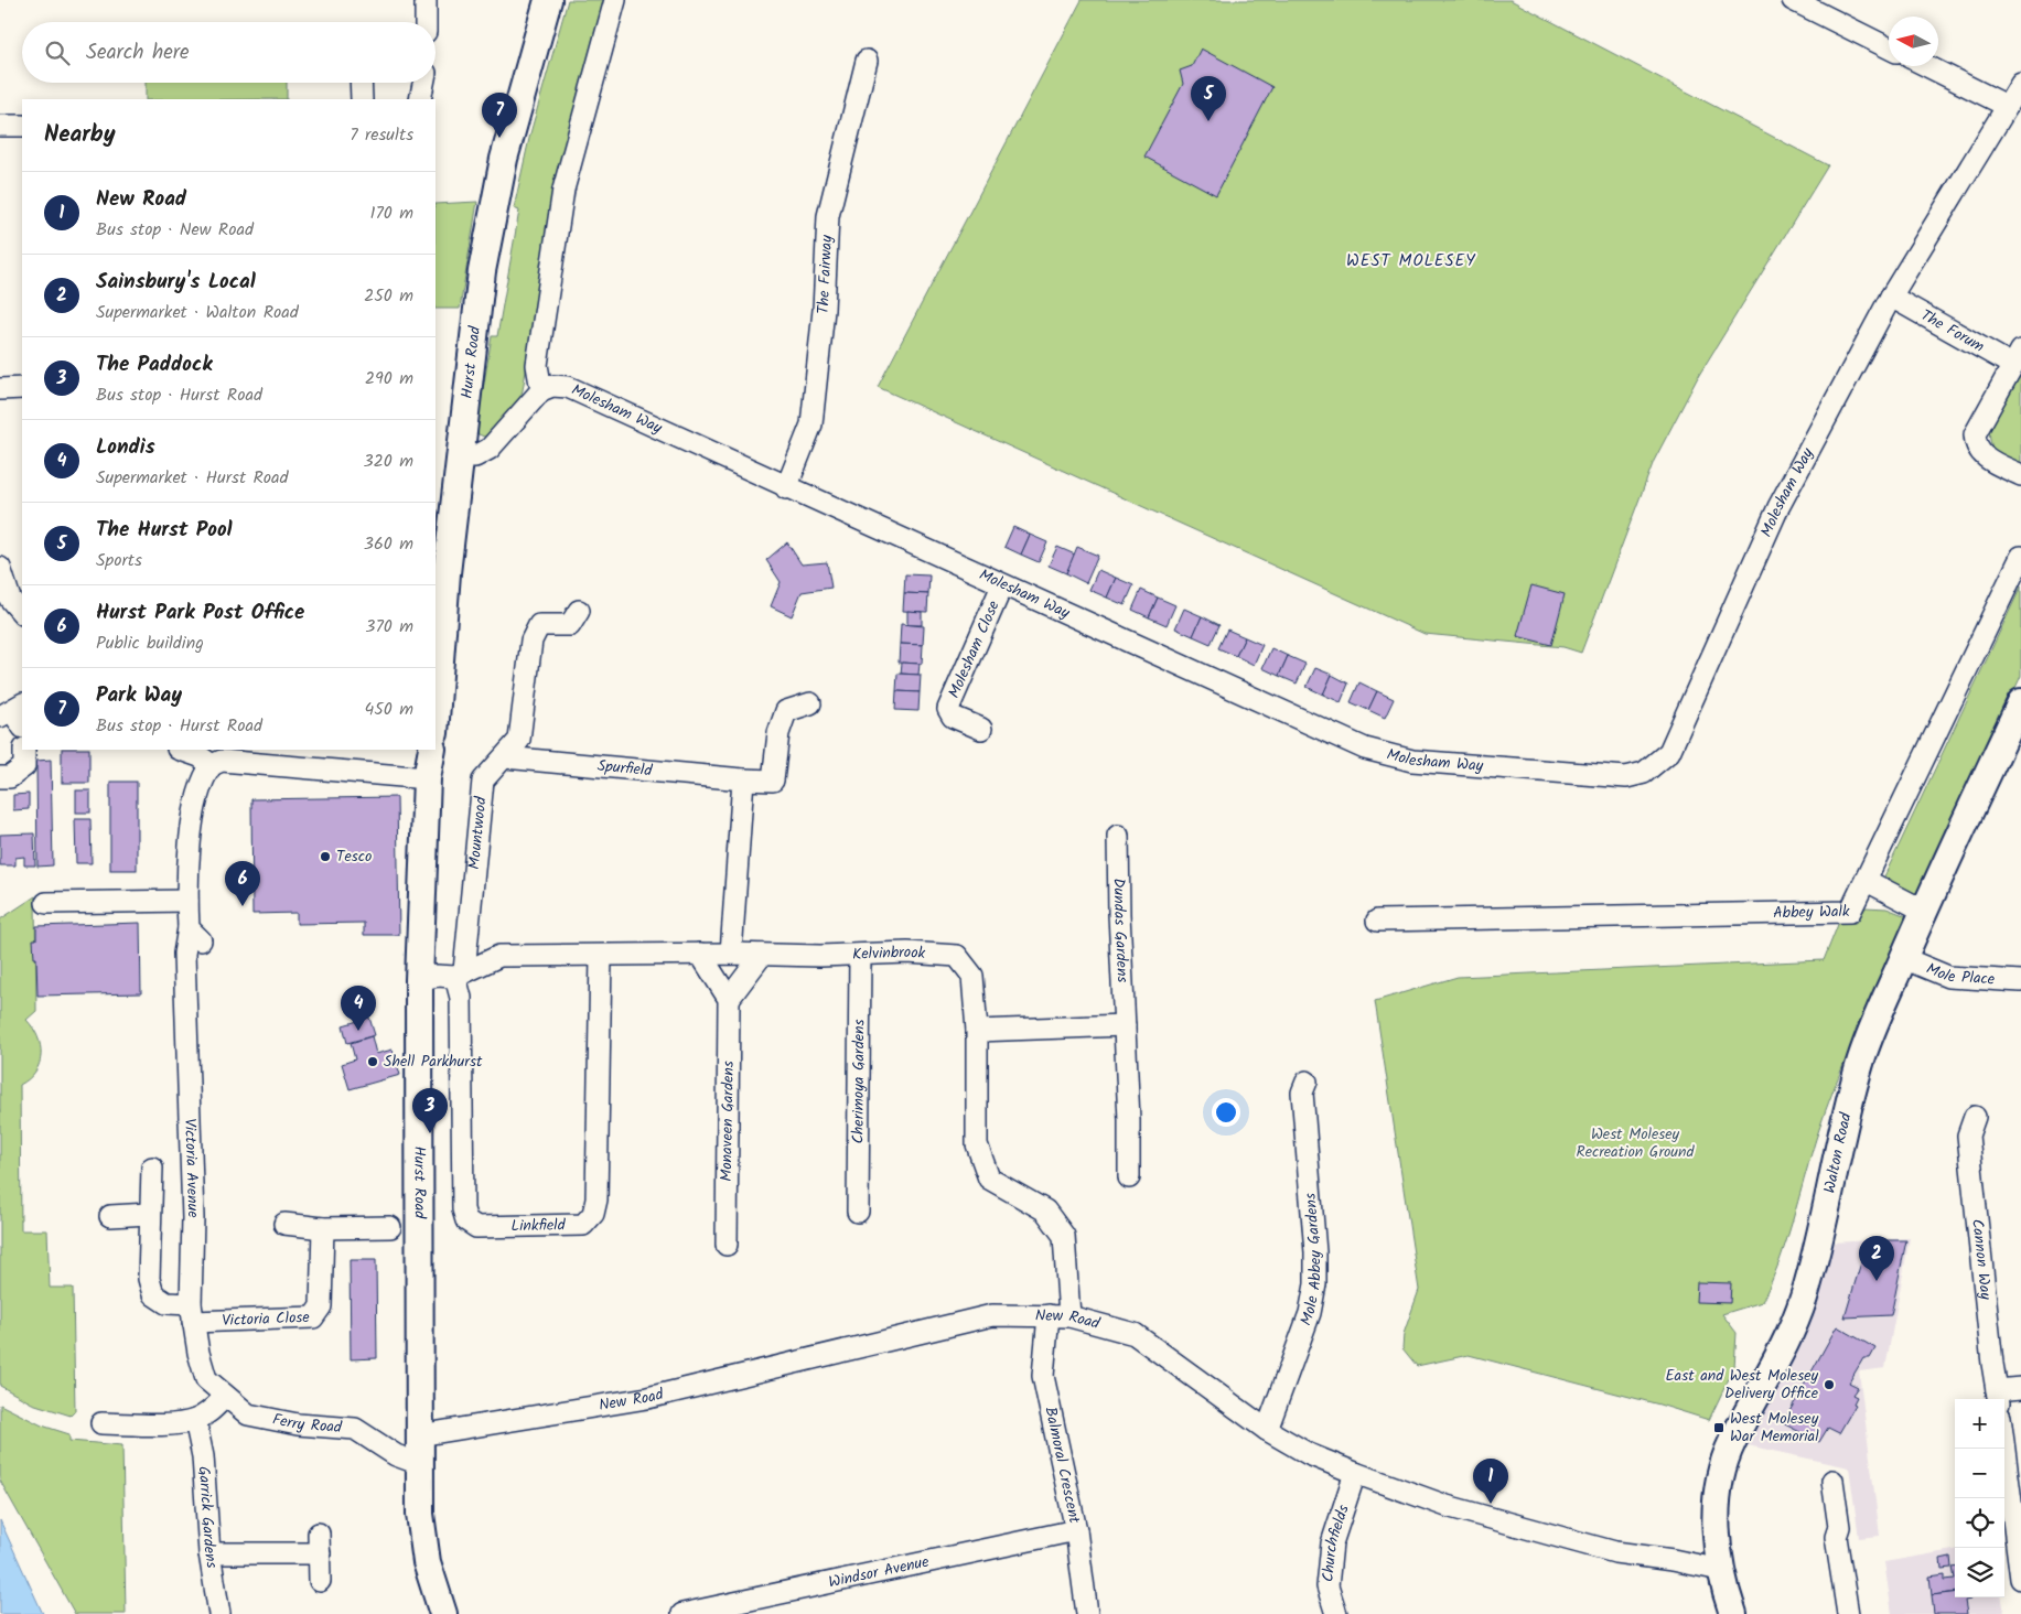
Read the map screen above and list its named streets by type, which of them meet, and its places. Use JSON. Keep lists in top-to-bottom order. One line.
{"streets":{"main road":["Hurst Road","Walton Road"],"street":["The Fairway","The Forum","Molesham Way","Molesham Close","Spurfield","Mountwood","Abbey Walk","Dundas Gardens","Kelvinbrook","Mole Place","Cherimoya Gardens","Monaveen Gardens","Victoria Avenue","Linkfield","Mole Abbey Gardens","Cannon Way","Victoria Close","New Road","Ferry Road","Balmoral Crescent","Garrick Gardens","Churchfields","Windsor Avenue"]},"crossings":[["The Fairway","Molesham Way"],["The Forum","Molesham Way"],["Hurst Road","Kelvinbrook"],["Hurst Road","New Road"],["Hurst Road","Ferry Road"],["Molesham Way","Molesham Close"],["Spurfield","Mountwood"],["Mountwood","Kelvinbrook"],["Mountwood","Linkfield"],["Kelvinbrook","Cherimoya Gardens"],["Kelvinbrook","Linkfield"],["Kelvinbrook","New Road"],["Kelvinbrook","Balmoral Crescent"],["Mole Place","Walton Road"],["Walton Road","New Road"],["Victoria Avenue","Victoria Close"],["Victoria Avenue","Ferry Road"],["Mole Abbey Gardens","New Road"],["New Road","Balmoral Crescent"],["New Road","Churchfields"],["Balmoral Crescent","Windsor Avenue"]],"districts":["WEST MOLESEY"],"parks":["West Molesey Recreation Ground"],"places":{"other":["Tesco","Shell Parkhurst","East and West Molesey Delivery Office"],"transit":["West Molesey War Memorial"]},"north":"left","page":{"search":"Search here","pins":["5","7","6","4","3","2","1"],"heading":["Nearby","7 results"],"list":[{"mark":"1","name":"New Road","note":"Bus stop · New Road","value":"170 m"},{"mark":"2","name":"Sainsbury's Local","note":"Supermarket · Walton Road","value":"250 m"},{"mark":"3","name":"The Paddock","note":"Bus stop · Hurst Road","value":"290 m"},{"mark":"4","name":"Londis","note":"Supermarket · Hurst Road","value":"320 m"},{"mark":"5","name":"The Hurst Pool","note":"Sports","value":"360 m"},{"mark":"6","name":"Hurst Park Post Office","note":"Public building","value":"370 m"},{"mark":"7","name":"Park Way","note":"Bus stop · Hurst Road","value":"450 m"}],"map_buttons":["+","−"]}}
